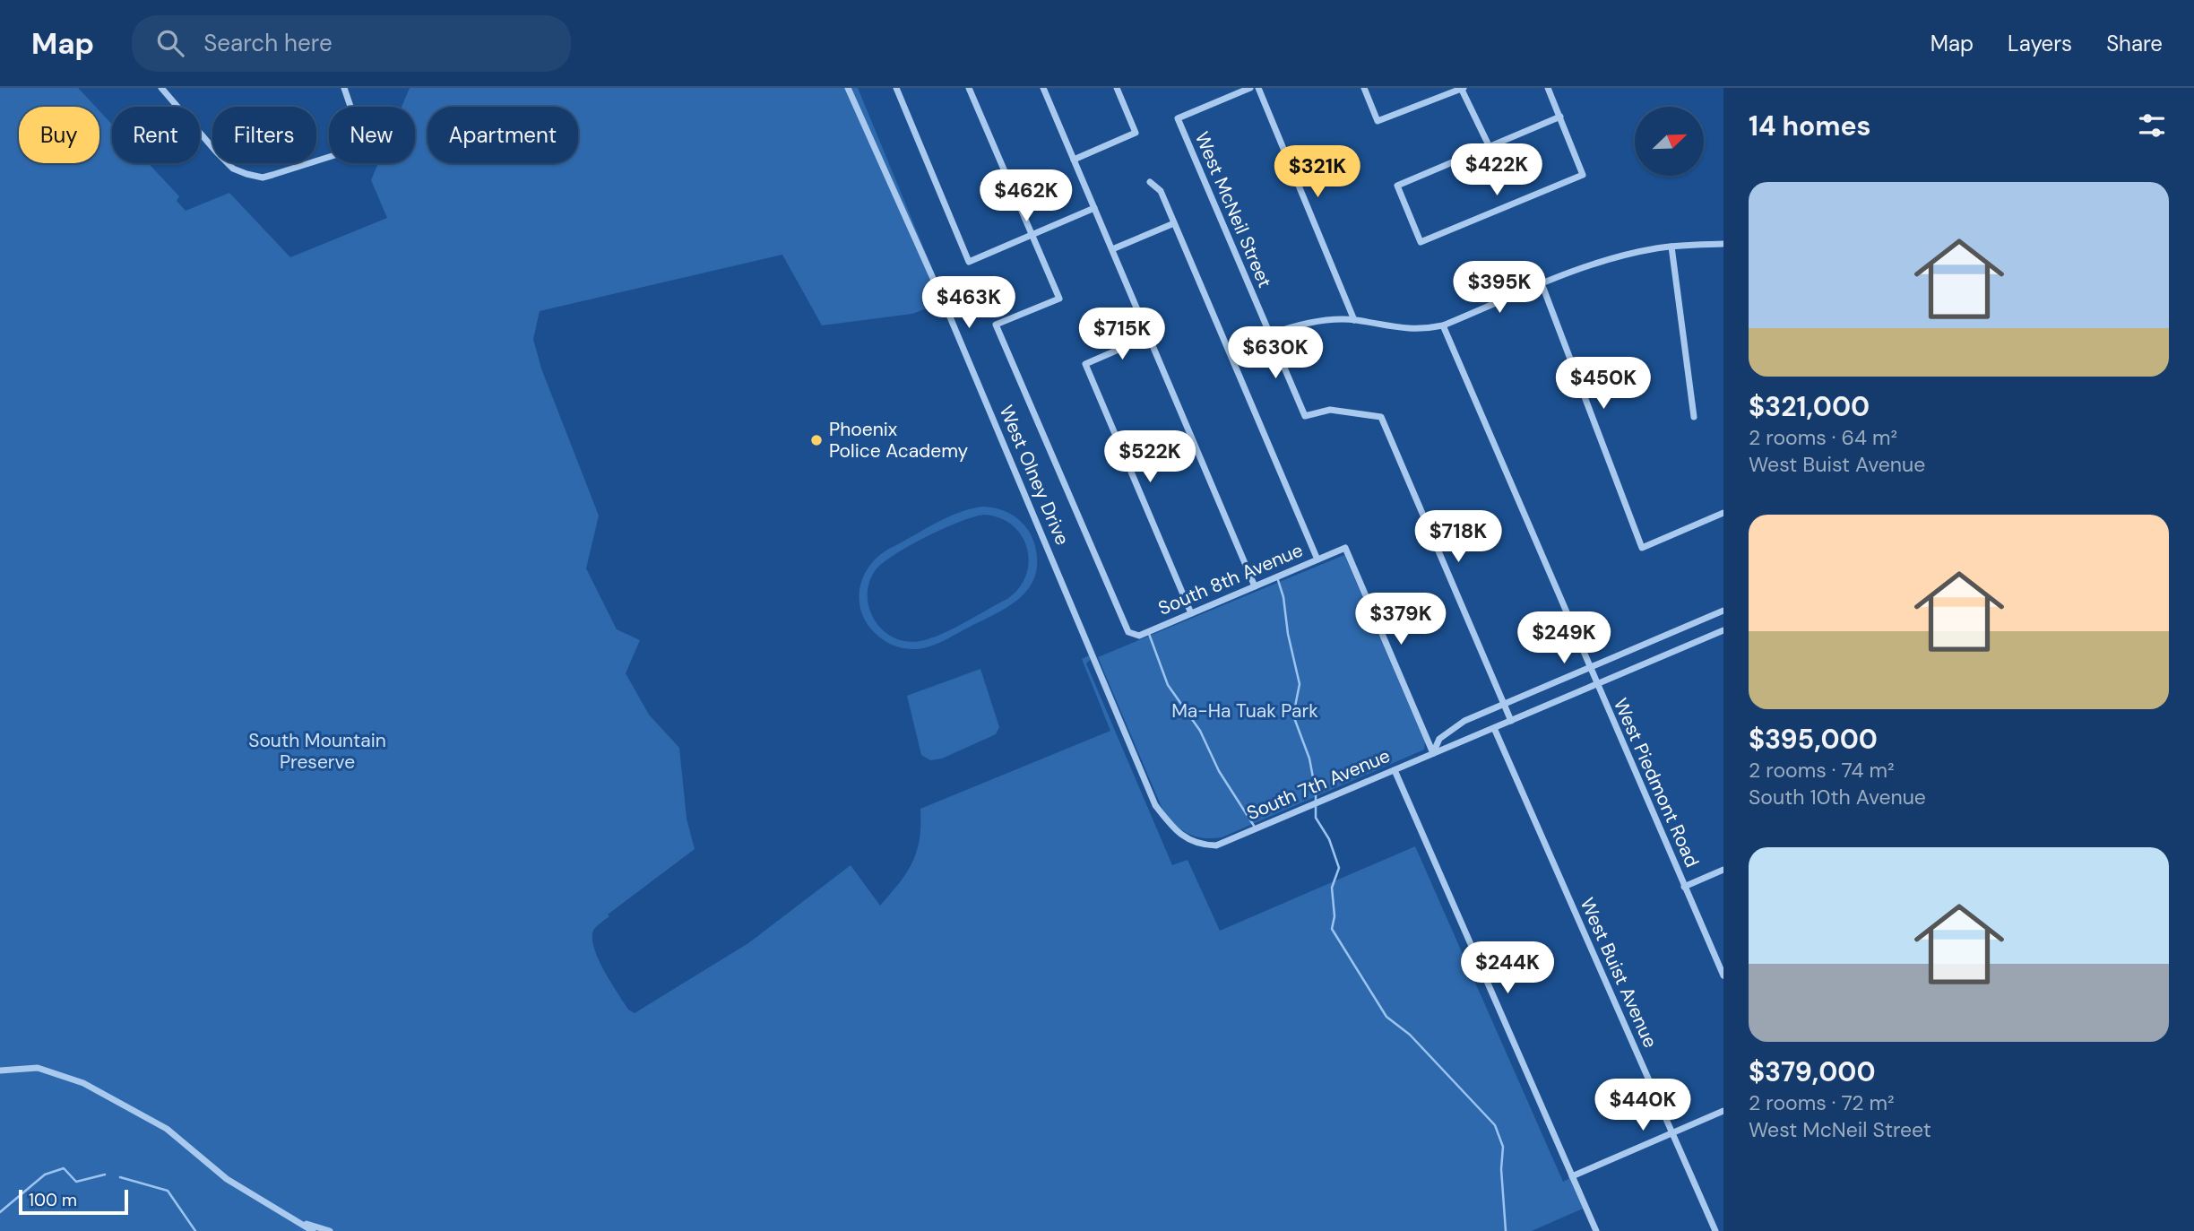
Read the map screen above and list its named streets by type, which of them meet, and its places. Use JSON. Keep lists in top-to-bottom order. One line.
{"streets":{"street":["West McNeil Street","West Olney Drive","South 8th Avenue","West Piedmont Road","South 7th Avenue","West Buist Avenue"]},"crossings":[["West McNeil Street","South 7th Avenue"],["West Olney Drive","South 7th Avenue"],["South 8th Avenue","South 7th Avenue"],["West Piedmont Road","South 7th Avenue"],["South 7th Avenue","West Buist Avenue"]],"parks":["Ma-Ha Tuak Park","South Mountain Preserve"],"places":["Phoenix Police Academy"],"scale_bar":"100 m","north":"top right","page":{"header":"Map","search":"Search here","nav":["Map","Layers","Share"],"heading":"14 homes","chip":["Buy","Rent","Filters","New","Apartment"],"price":["$422K","$321K","$462K","$395K","$463K","$715K","$630K","$450K","$522K","$718K","$379K","$249K","$244K","$440K"],"list":[{"name":"$321,000","note":"2 rooms · 64 m² · West Buist Avenue"},{"name":"$395,000","note":"2 rooms · 74 m² · South 10th Avenue"},{"name":"$379,000","note":"2 rooms · 72 m² · West McNeil Street"}],"scale":"100 m"}}
